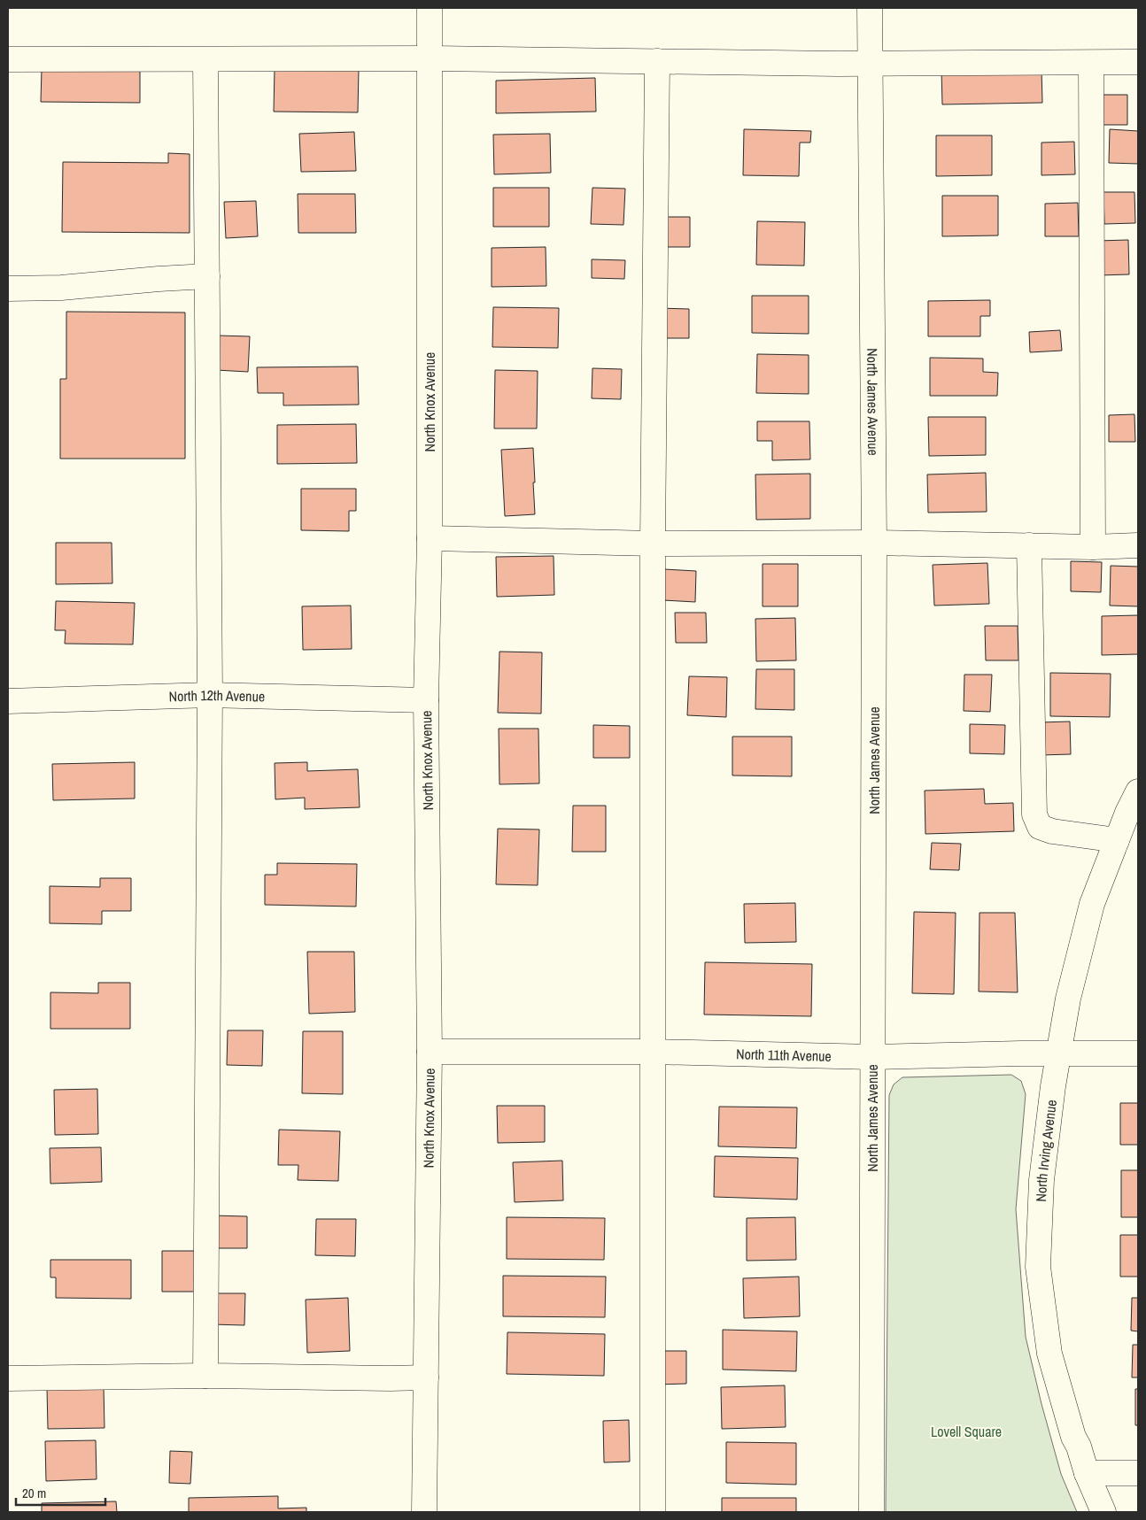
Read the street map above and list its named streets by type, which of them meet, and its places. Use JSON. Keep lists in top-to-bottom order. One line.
{"streets":{"street":["North Knox Avenue","North James Avenue","North 12th Avenue","North 11th Avenue","North Irving Avenue"]},"crossings":[["North Knox Avenue","North 12th Avenue"],["North Knox Avenue","North 11th Avenue"],["North James Avenue","North 11th Avenue"],["North 11th Avenue","North Irving Avenue"]],"parks":["Lovell Square"],"scale_bar":"20 m"}
